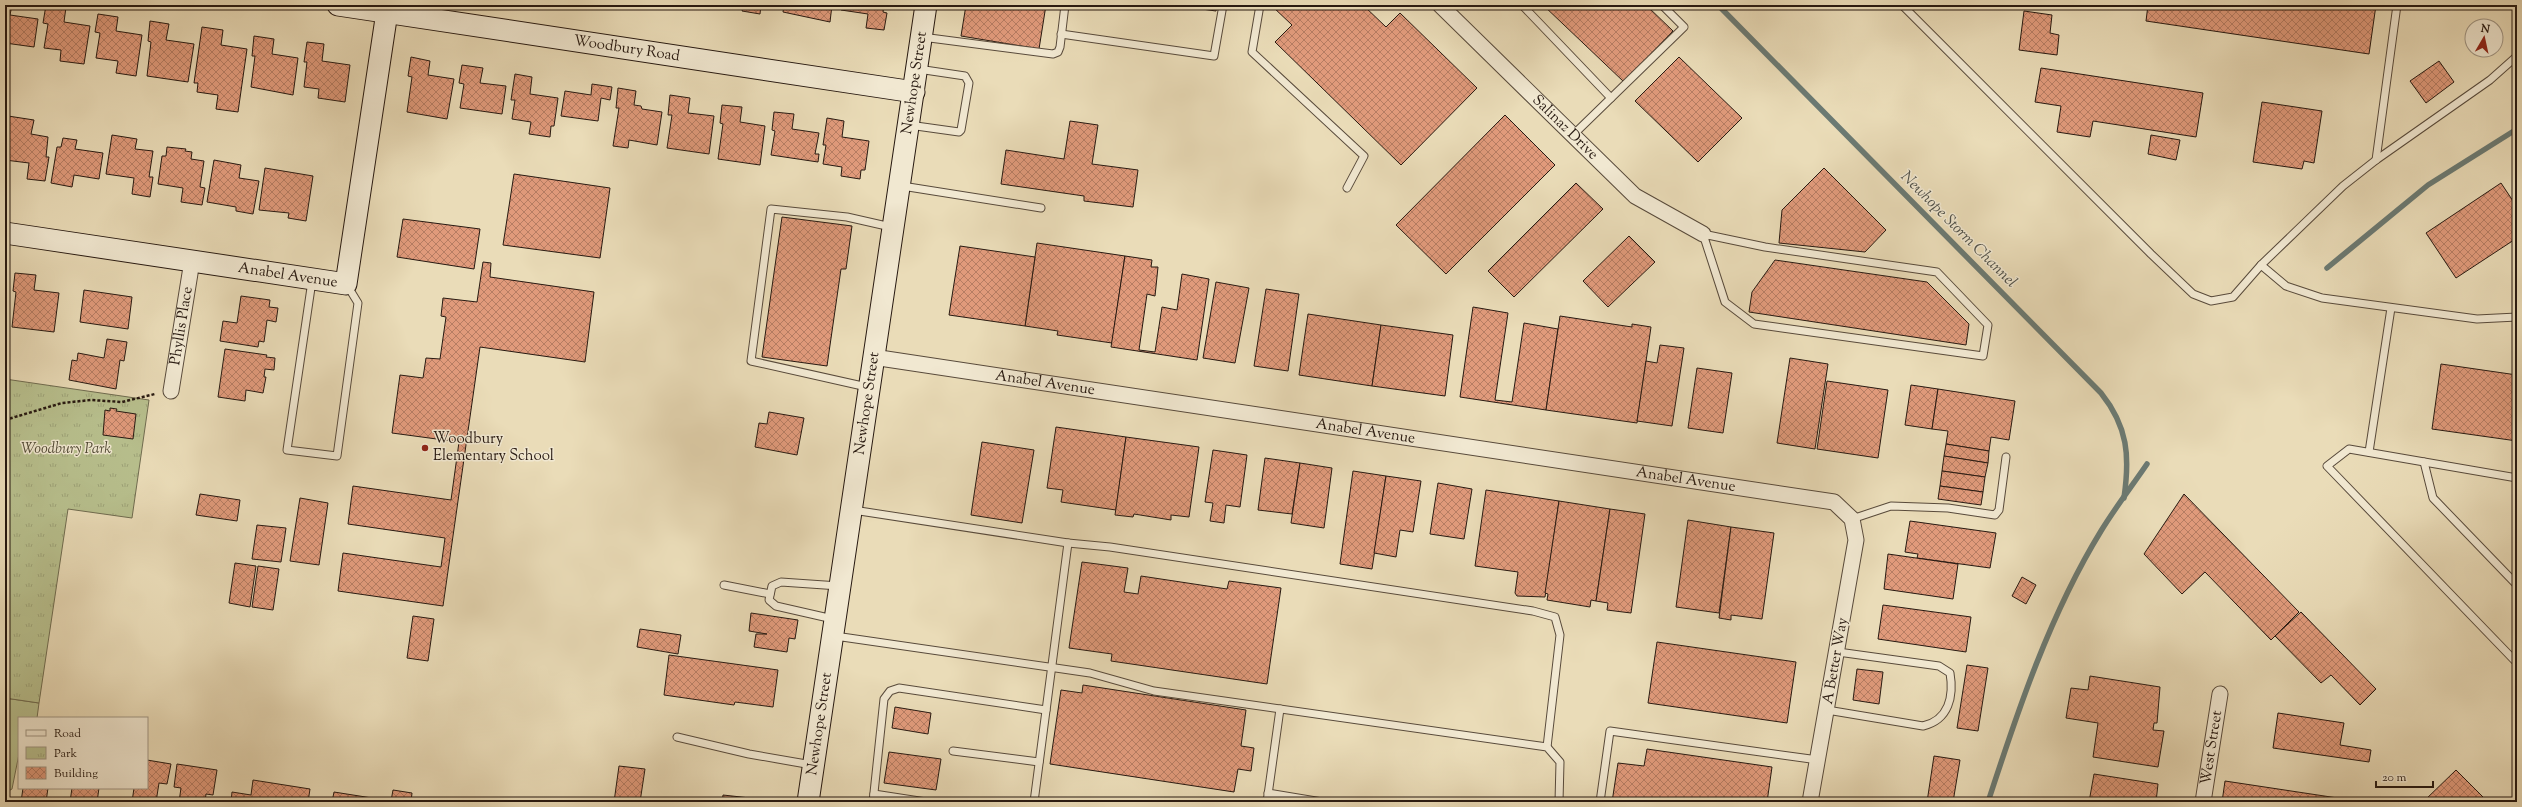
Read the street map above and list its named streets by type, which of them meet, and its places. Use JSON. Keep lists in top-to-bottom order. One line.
{"streets":{"street":["Woodbury Road","Newhope Street","Salinaz Drive","Anabel Avenue","Phyllis Place","A Better Way","West Street"]},"crossings":[["Woodbury Road","Newhope Street"],["Woodbury Road","Anabel Avenue"],["Newhope Street","Anabel Avenue"],["Anabel Avenue","Phyllis Place"],["Anabel Avenue","A Better Way"]],"water":["Newhope Storm Channel"],"parks":["Woodbury Park"],"places":["Woodbury Elementary School"],"legend":["Road","Park","Building"],"scale_bar":"20 m","north":"top"}
